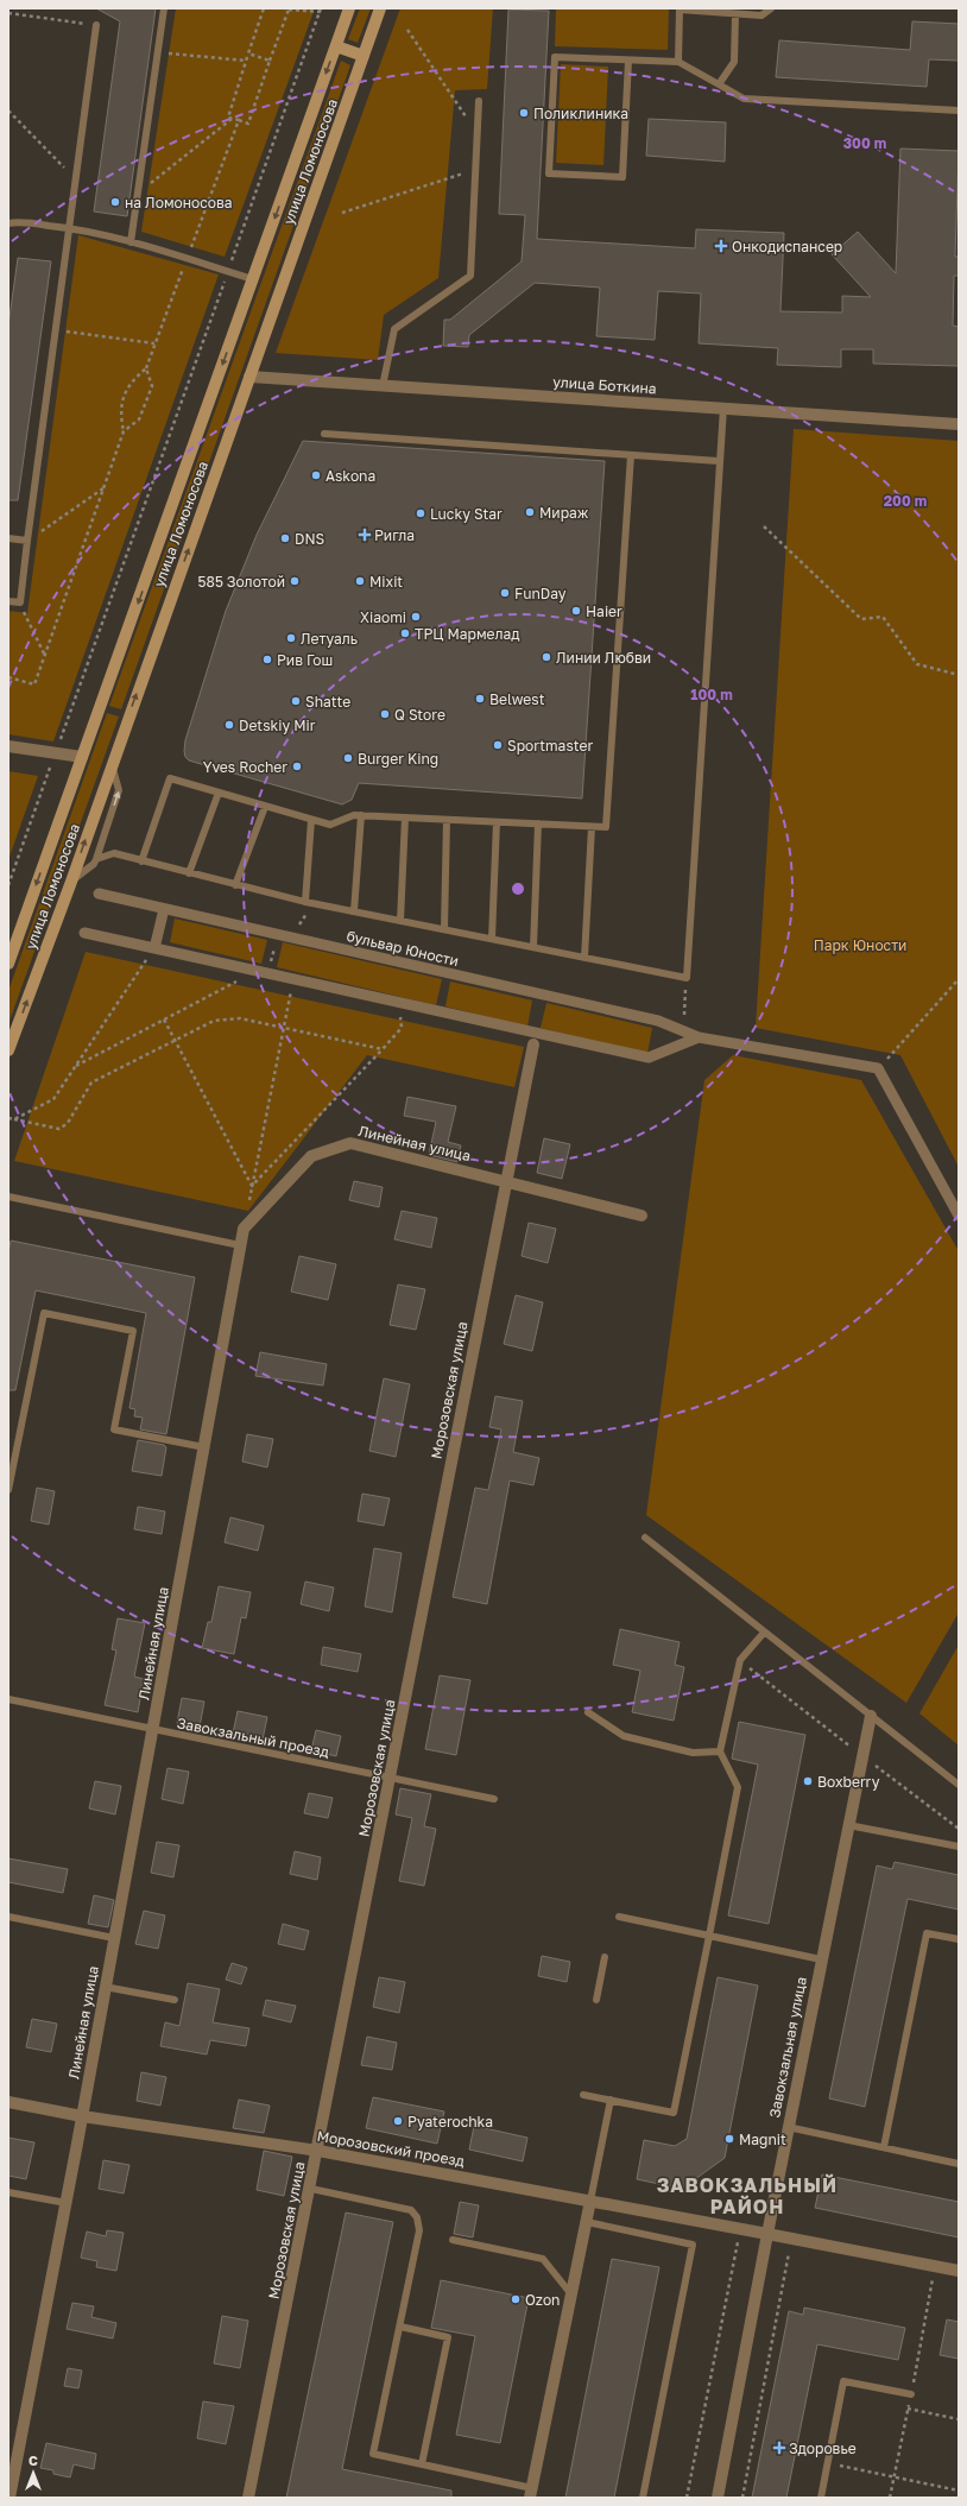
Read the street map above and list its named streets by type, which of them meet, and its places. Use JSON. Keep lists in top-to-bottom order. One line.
{"streets":{"main road":["улица Ломоносова"],"street":["улица Боткина","бульвар Юности","Линейная улица","Морозовская улица","Завокзальная улица","Морозовский проезд"],"lane":["Завокзальный проезд"]},"crossings":[["улица Ломоносова","улица Боткина"],["Линейная улица","Морозовская улица"],["Линейная улица","Завокзальный проезд"],["Линейная улица","Морозовский проезд"],["Морозовская улица","Завокзальный проезд"],["Морозовская улица","Морозовский проезд"],["Завокзальная улица","Морозовский проезд"]],"districts":["ЗАВОКЗАЛЬНЫЙ РАЙОН"],"parks":["Парк Юности"],"places":{"other":["Поликлиника","на Ломоносова","Askona","Мираж","Lucky Star","DNS","585 Золотой","Mixit","FunDay","Haier","Xiaomi","ТРЦ Мармелад","Летуаль","Линии Любви","Рив Гош","Belwest","Shatte","Q Store","Detskiy Mir","Sportmaster","Burger King","Yves Rocher","Boxberry","Pyaterochka","Magnit","Ozon"],"health":["Онкодиспансер","Ригла","Здоровье"]},"north":"top","rings":["300 m","200 m","100 m"]}
